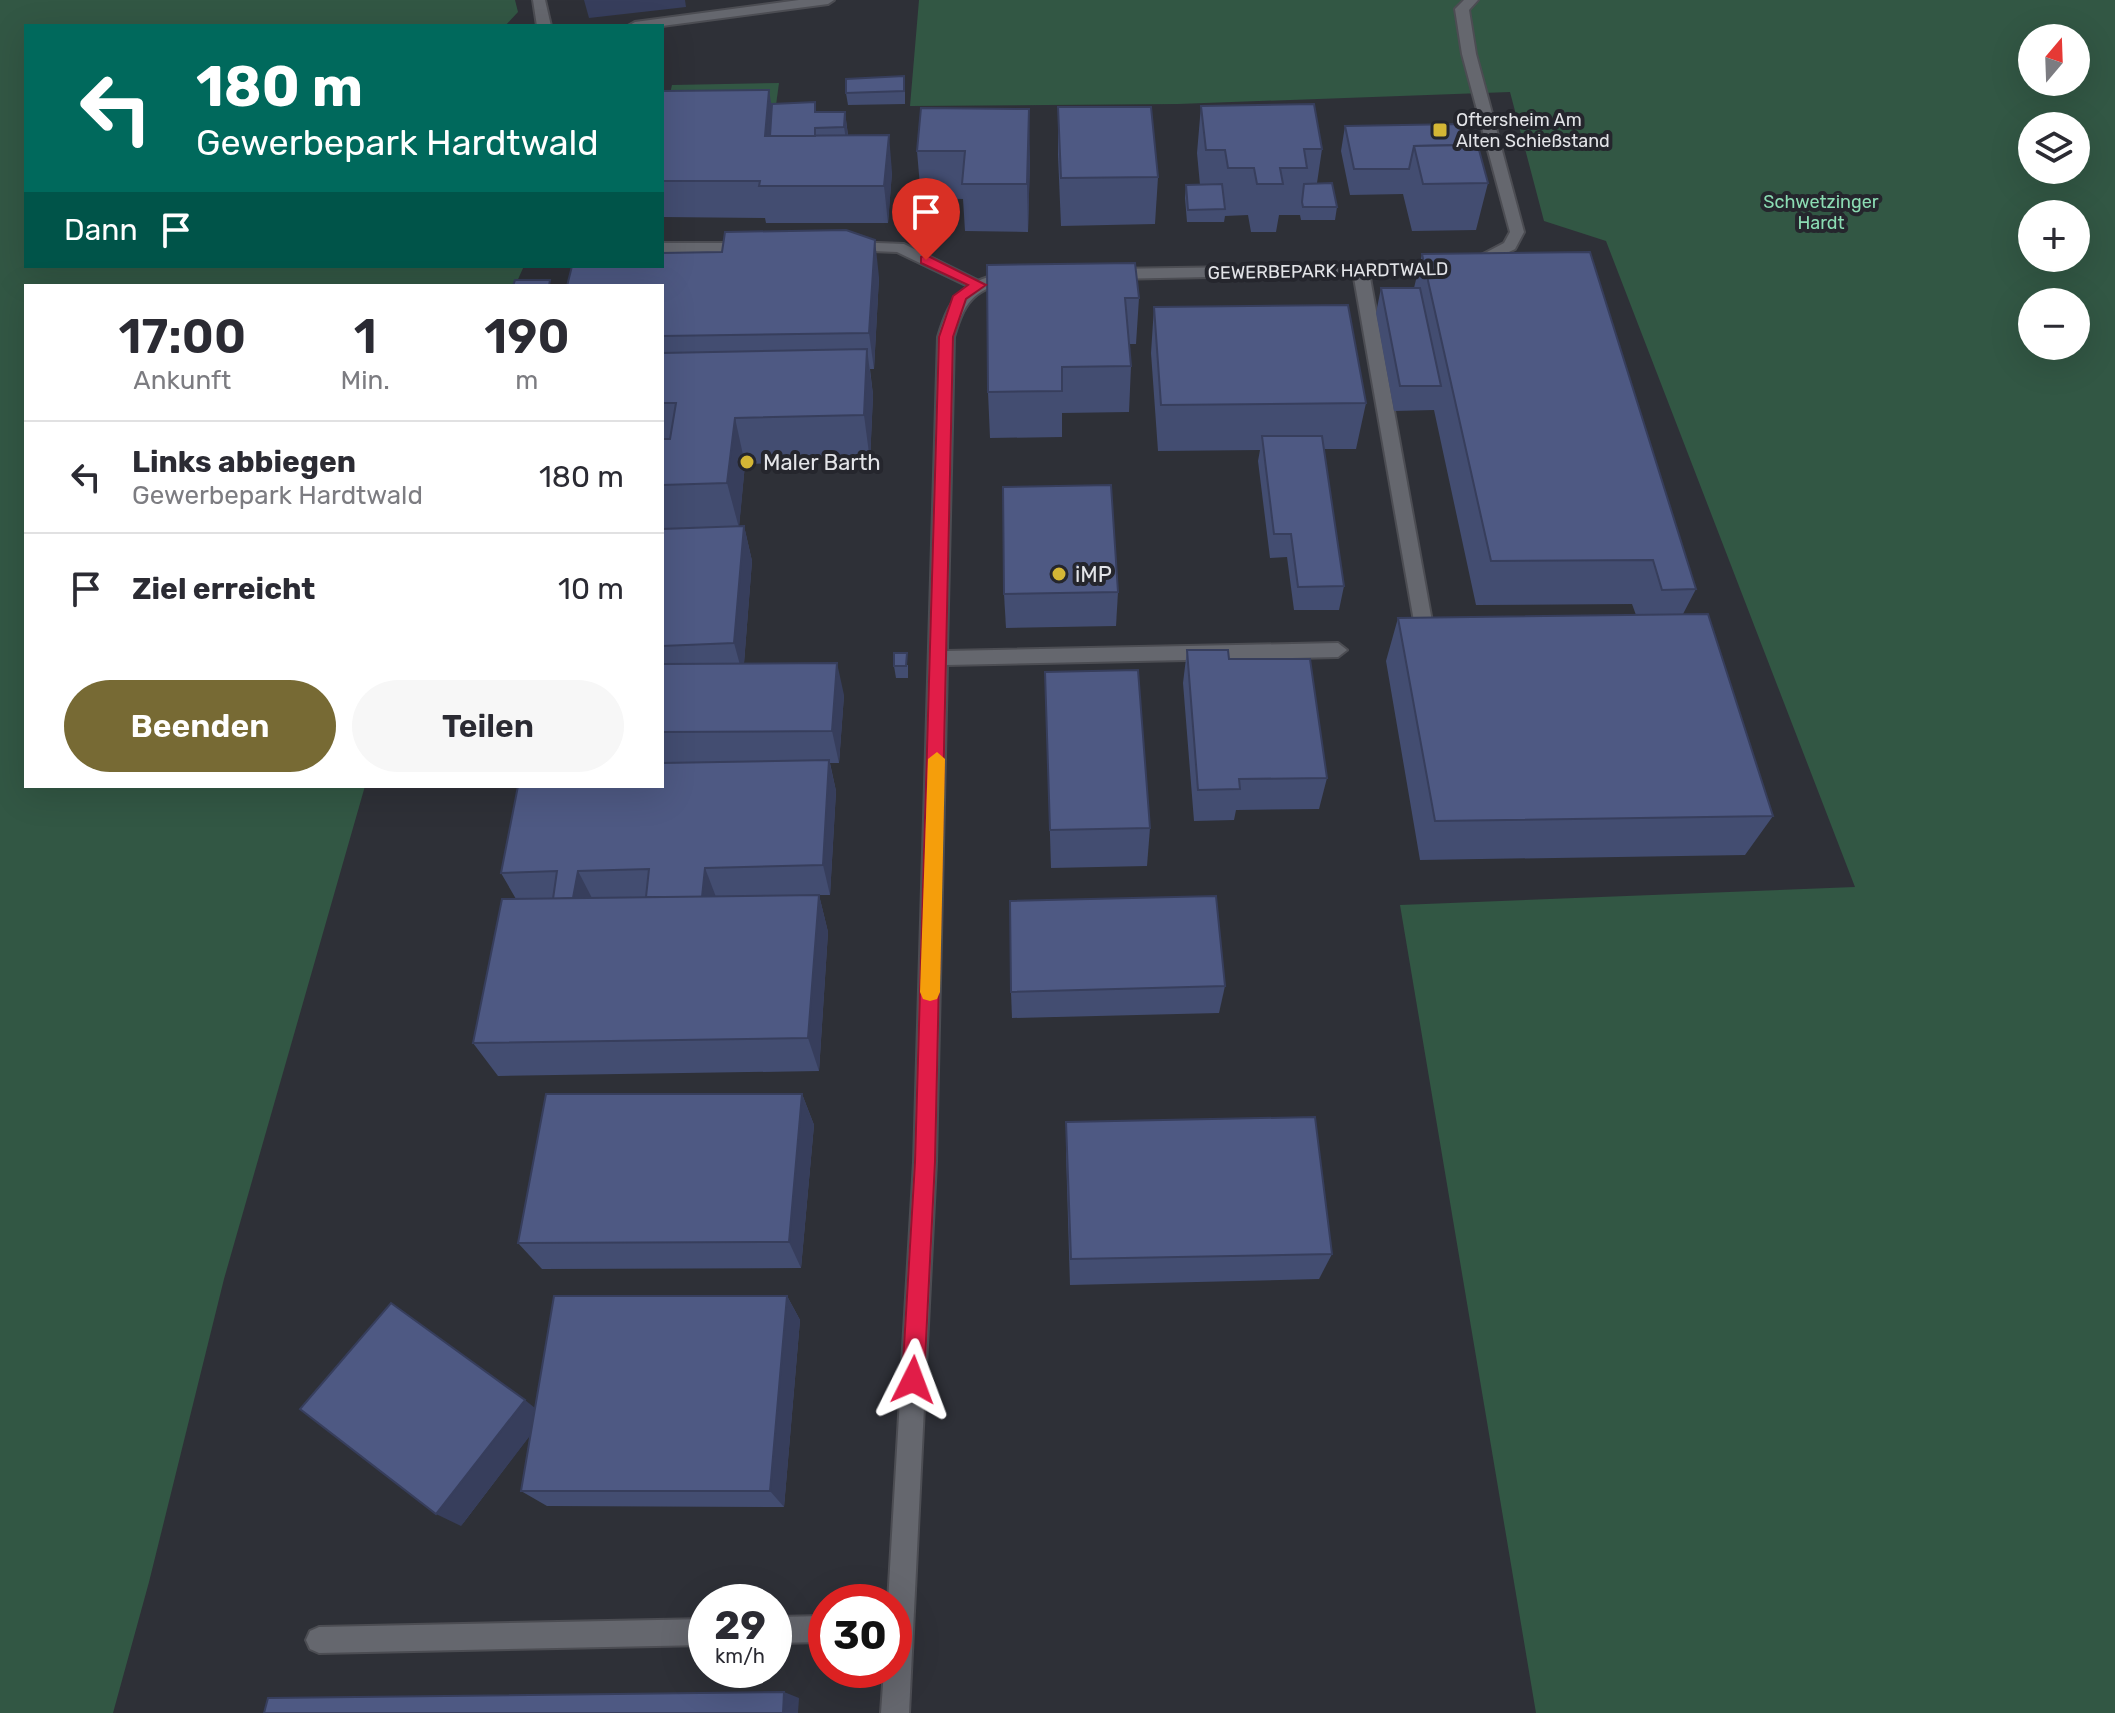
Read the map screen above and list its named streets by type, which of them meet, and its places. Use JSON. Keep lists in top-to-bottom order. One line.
{"streets":{"street":["GEWERBEPARK HARDTWALD"]},"parks":["Schwetzinger Hardt"],"places":{"transit":["Oftersheim Am Alten Schießstand"],"other":["Maler Barth","iMP"]},"north":"top","page":{"map_buttons":["+","−"],"turn":["180 m","Gewerbepark Hardtwald"],"then":"Dann","eta":["17:00","Ankunft","1","Min.","190","m"],"list":[{"name":"Links abbiegen","note":"Gewerbepark Hardtwald","value":"180 m"},{"name":"Ziel erreicht","value":"10 m"}],"buttons":["Beenden","Teilen"],"speed":"29 km/h","limit":"30"}}
